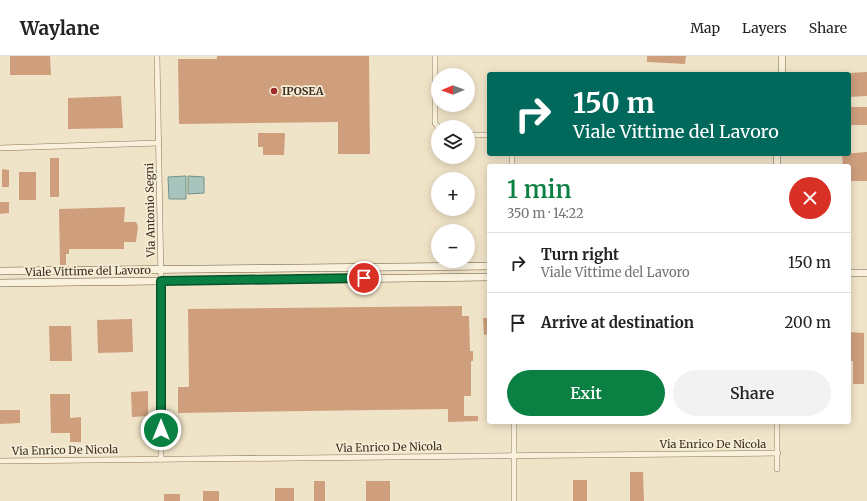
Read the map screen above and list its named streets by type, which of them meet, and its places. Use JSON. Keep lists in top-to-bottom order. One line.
{"streets":{"street":["Via Antonio Segni","Viale Vittime del Lavoro","Via Enrico De Nicola"]},"crossings":[["Via Antonio Segni","Viale Vittime del Lavoro"],["Via Antonio Segni","Via Enrico De Nicola"]],"places":["IPOSEA"],"north":"left","page":{"header":"Waylane","nav":["Map","Layers","Share"],"map_buttons":["+","−"],"turn":["150 m","Viale Vittime del Lavoro"],"heading":["1 min","350 m · 14:22"],"list":[{"name":"Turn right","note":"Viale Vittime del Lavoro","value":"150 m"},{"name":"Arrive at destination","value":"200 m"}],"buttons":["Exit","Share"]}}
